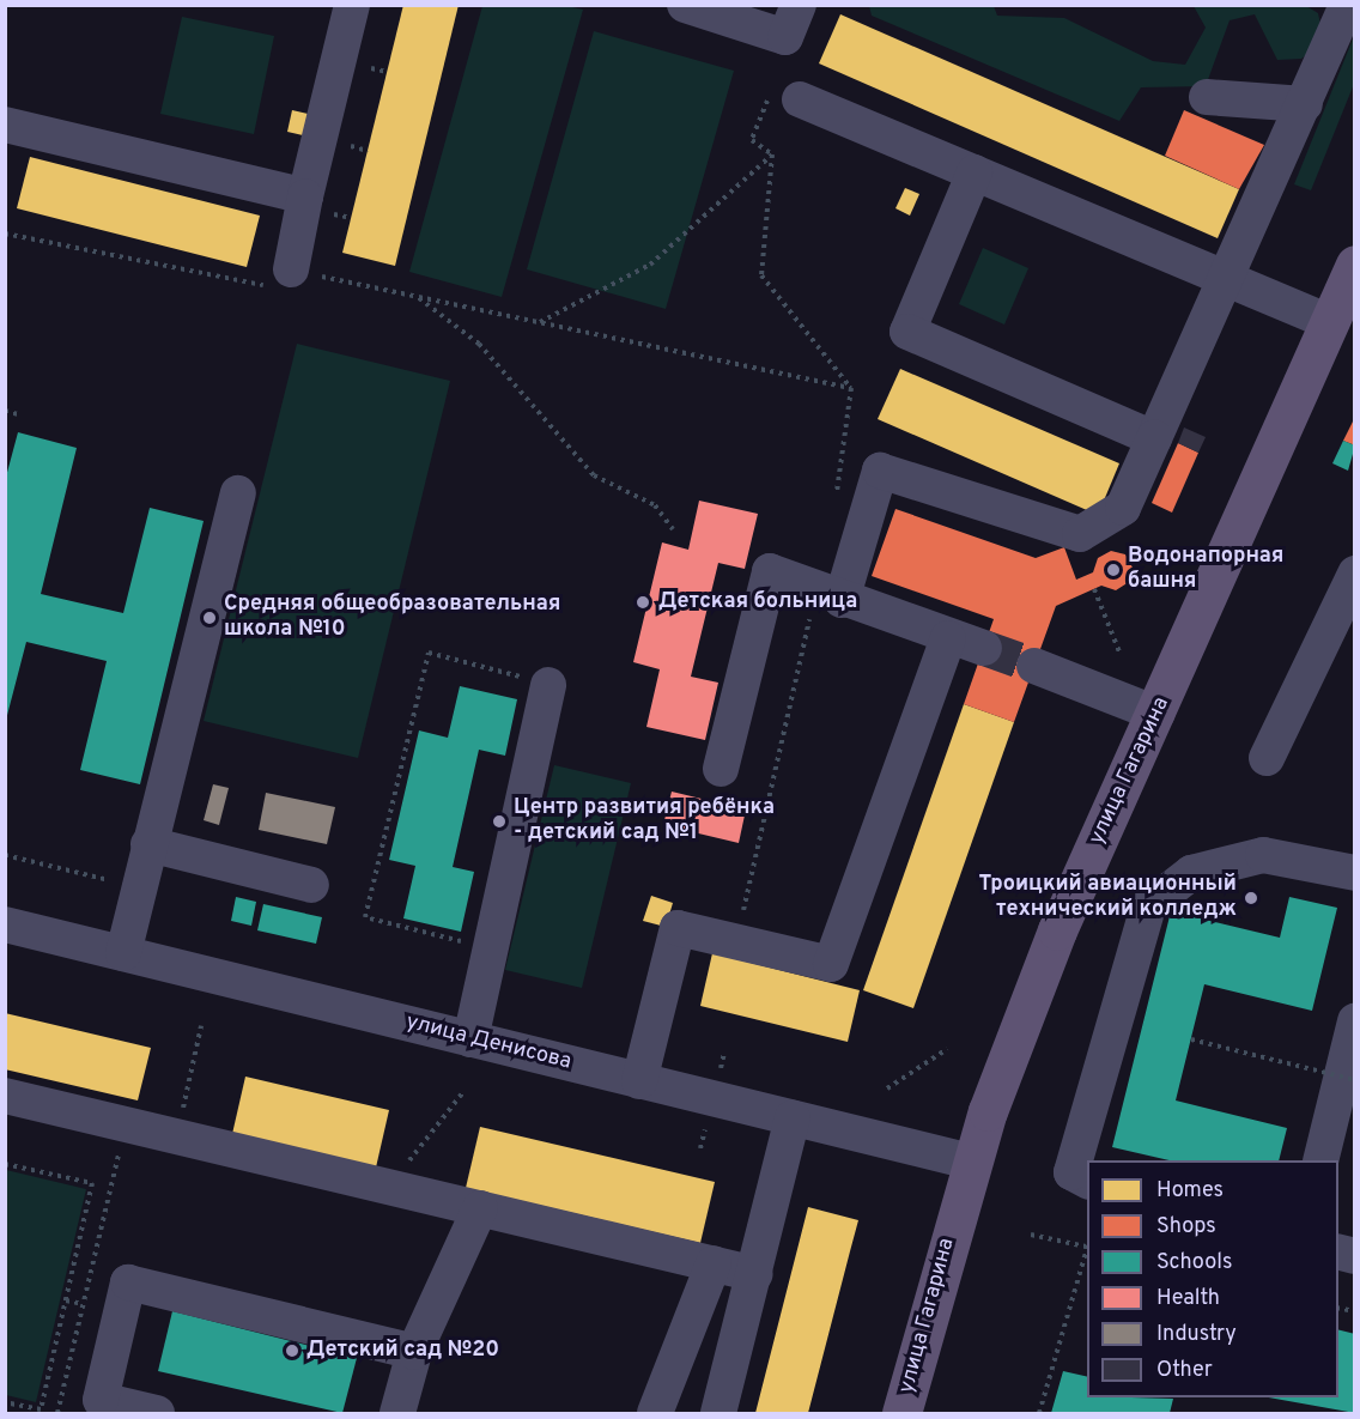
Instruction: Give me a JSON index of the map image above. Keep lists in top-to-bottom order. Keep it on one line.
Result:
{"streets":{"main road":["улица Гагарина"],"street":["улица Денисова"]},"crossings":[["улица Гагарина","улица Денисова"]],"places":["Водонапорная башня","Детская больница","Средняя общеобразовательная школа №10","Центр развития ребёнка - детский сад №1","Троицкий авиационный технический колледж","Детский сад №20"],"legend":["Homes","Shops","Schools","Health","Industry","Other"]}
